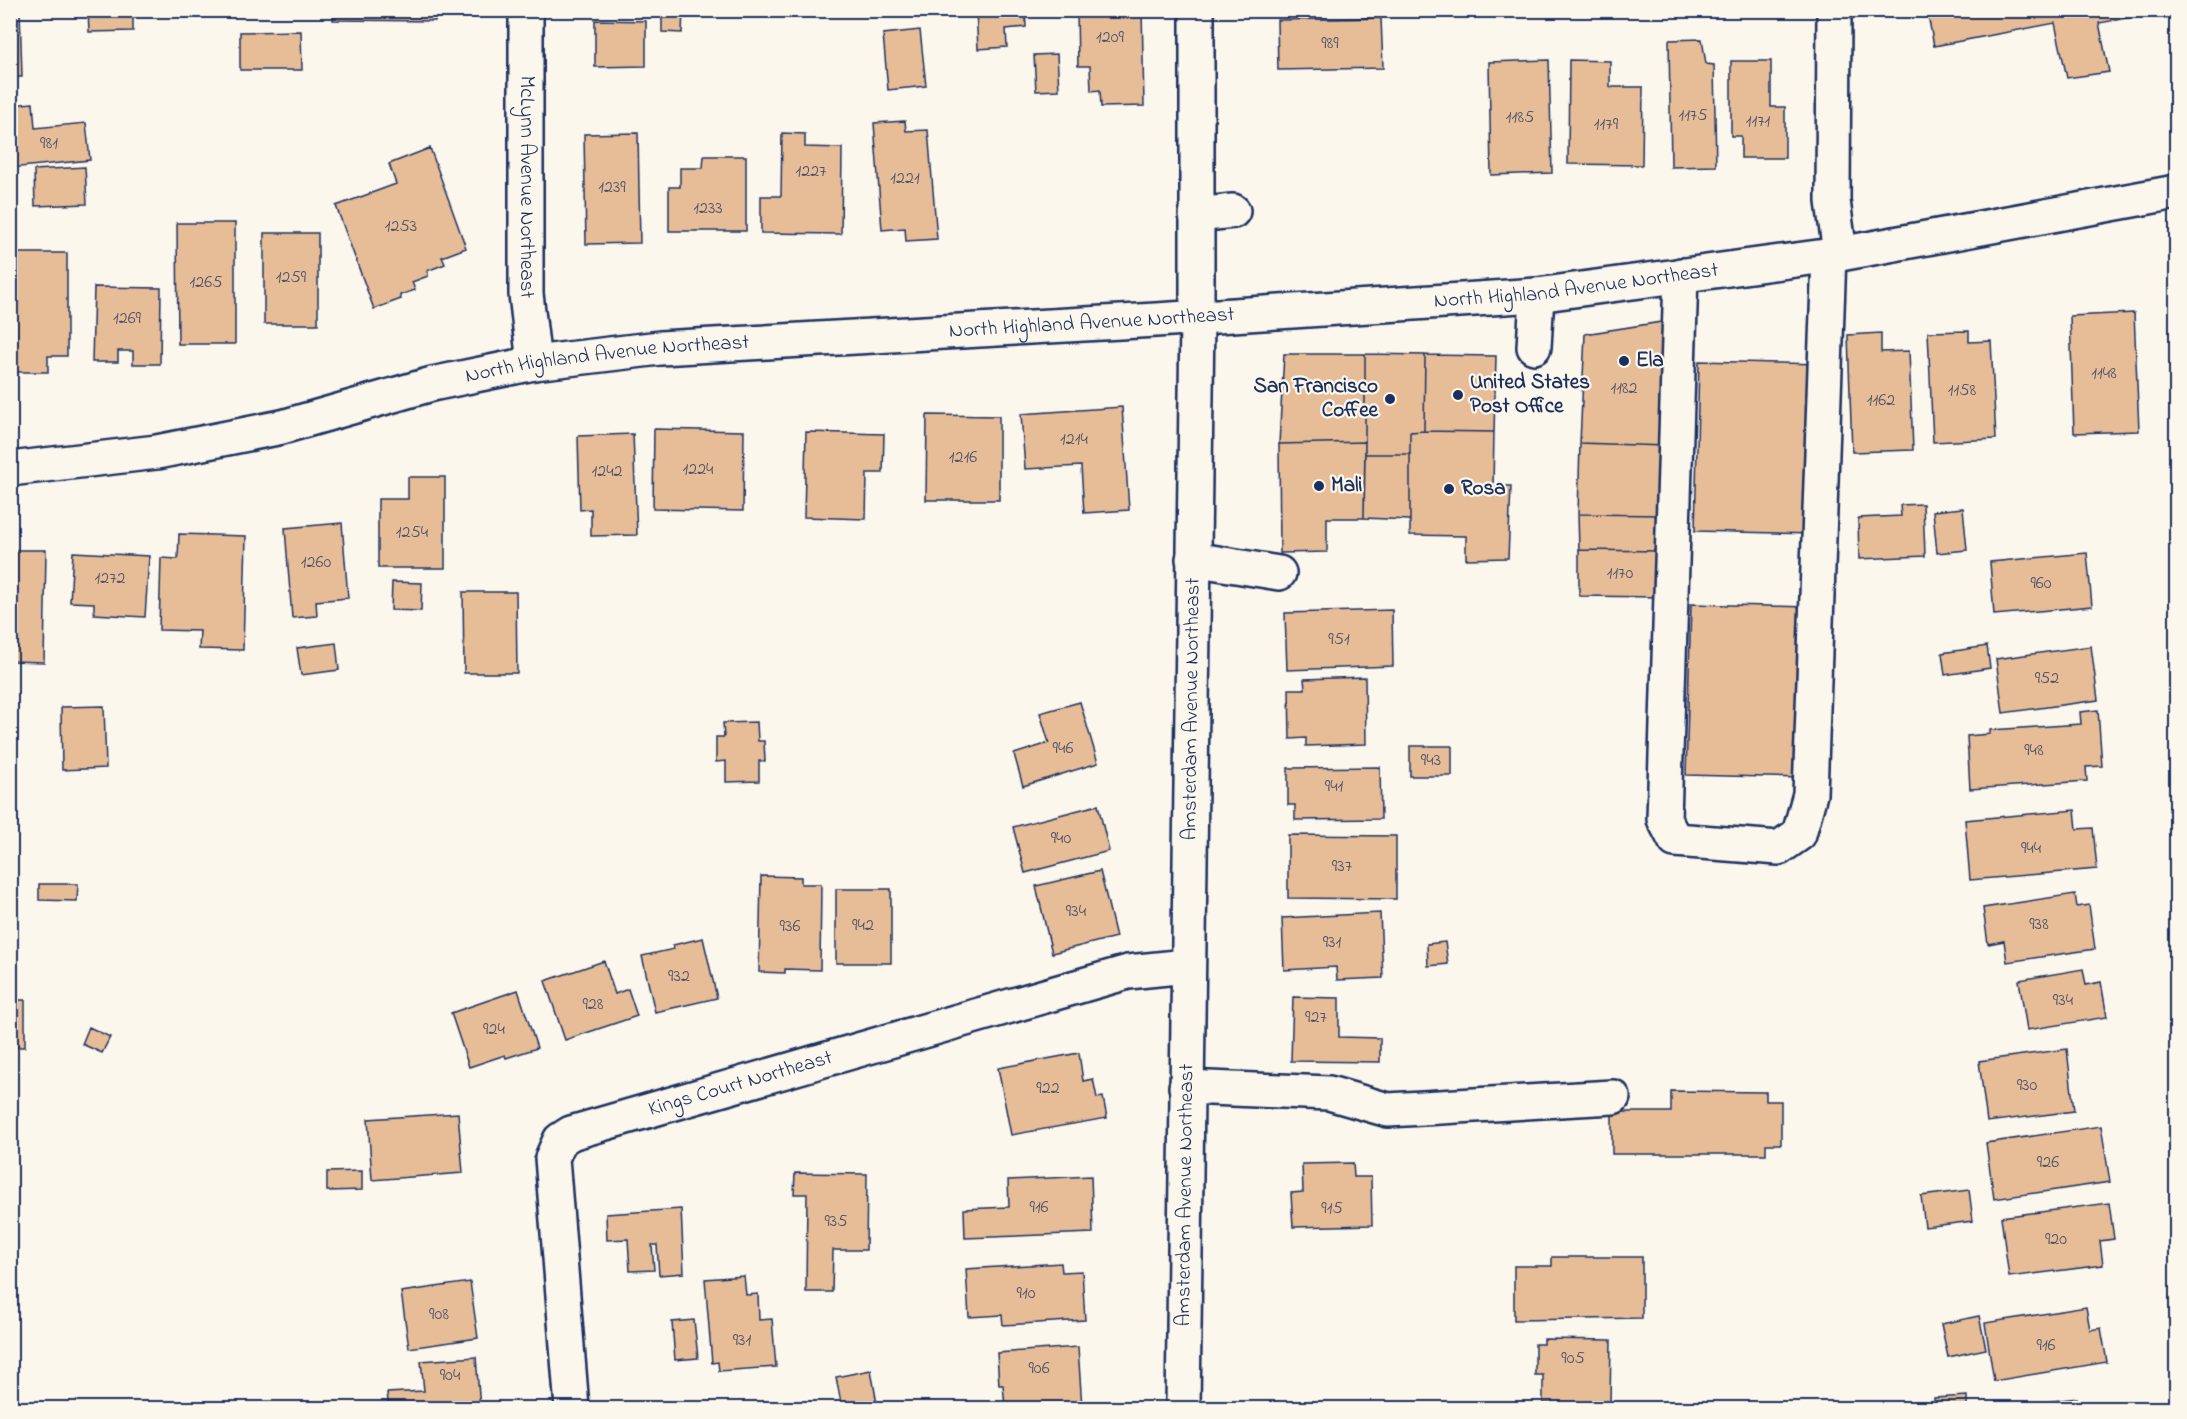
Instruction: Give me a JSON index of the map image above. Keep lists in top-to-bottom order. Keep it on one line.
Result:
{"streets":{"street":["McLynn Avenue Northeast","North Highland Avenue Northeast","Amsterdam Avenue Northeast","Kings Court Northeast"]},"crossings":[["McLynn Avenue Northeast","North Highland Avenue Northeast"],["North Highland Avenue Northeast","Amsterdam Avenue Northeast"],["Amsterdam Avenue Northeast","Kings Court Northeast"]],"places":["Ela","United States Post Office","San Francisco Coffee","Mali","Rosa"],"house_numbers":["1209","989","1175","1185","1171","1179","981","1227","1221","1239","1233","1253","1259","1265","1269","1148","1182","1158","1162","1214","1216","1224","1242","1254","1260","1170","1272","960","951","952","946","948","943","941","940","944","937","934","938","942","936","931","932","934","928","927","924","930","922","926","916","915","935","920","910","908","931","916","905","906","904"]}
